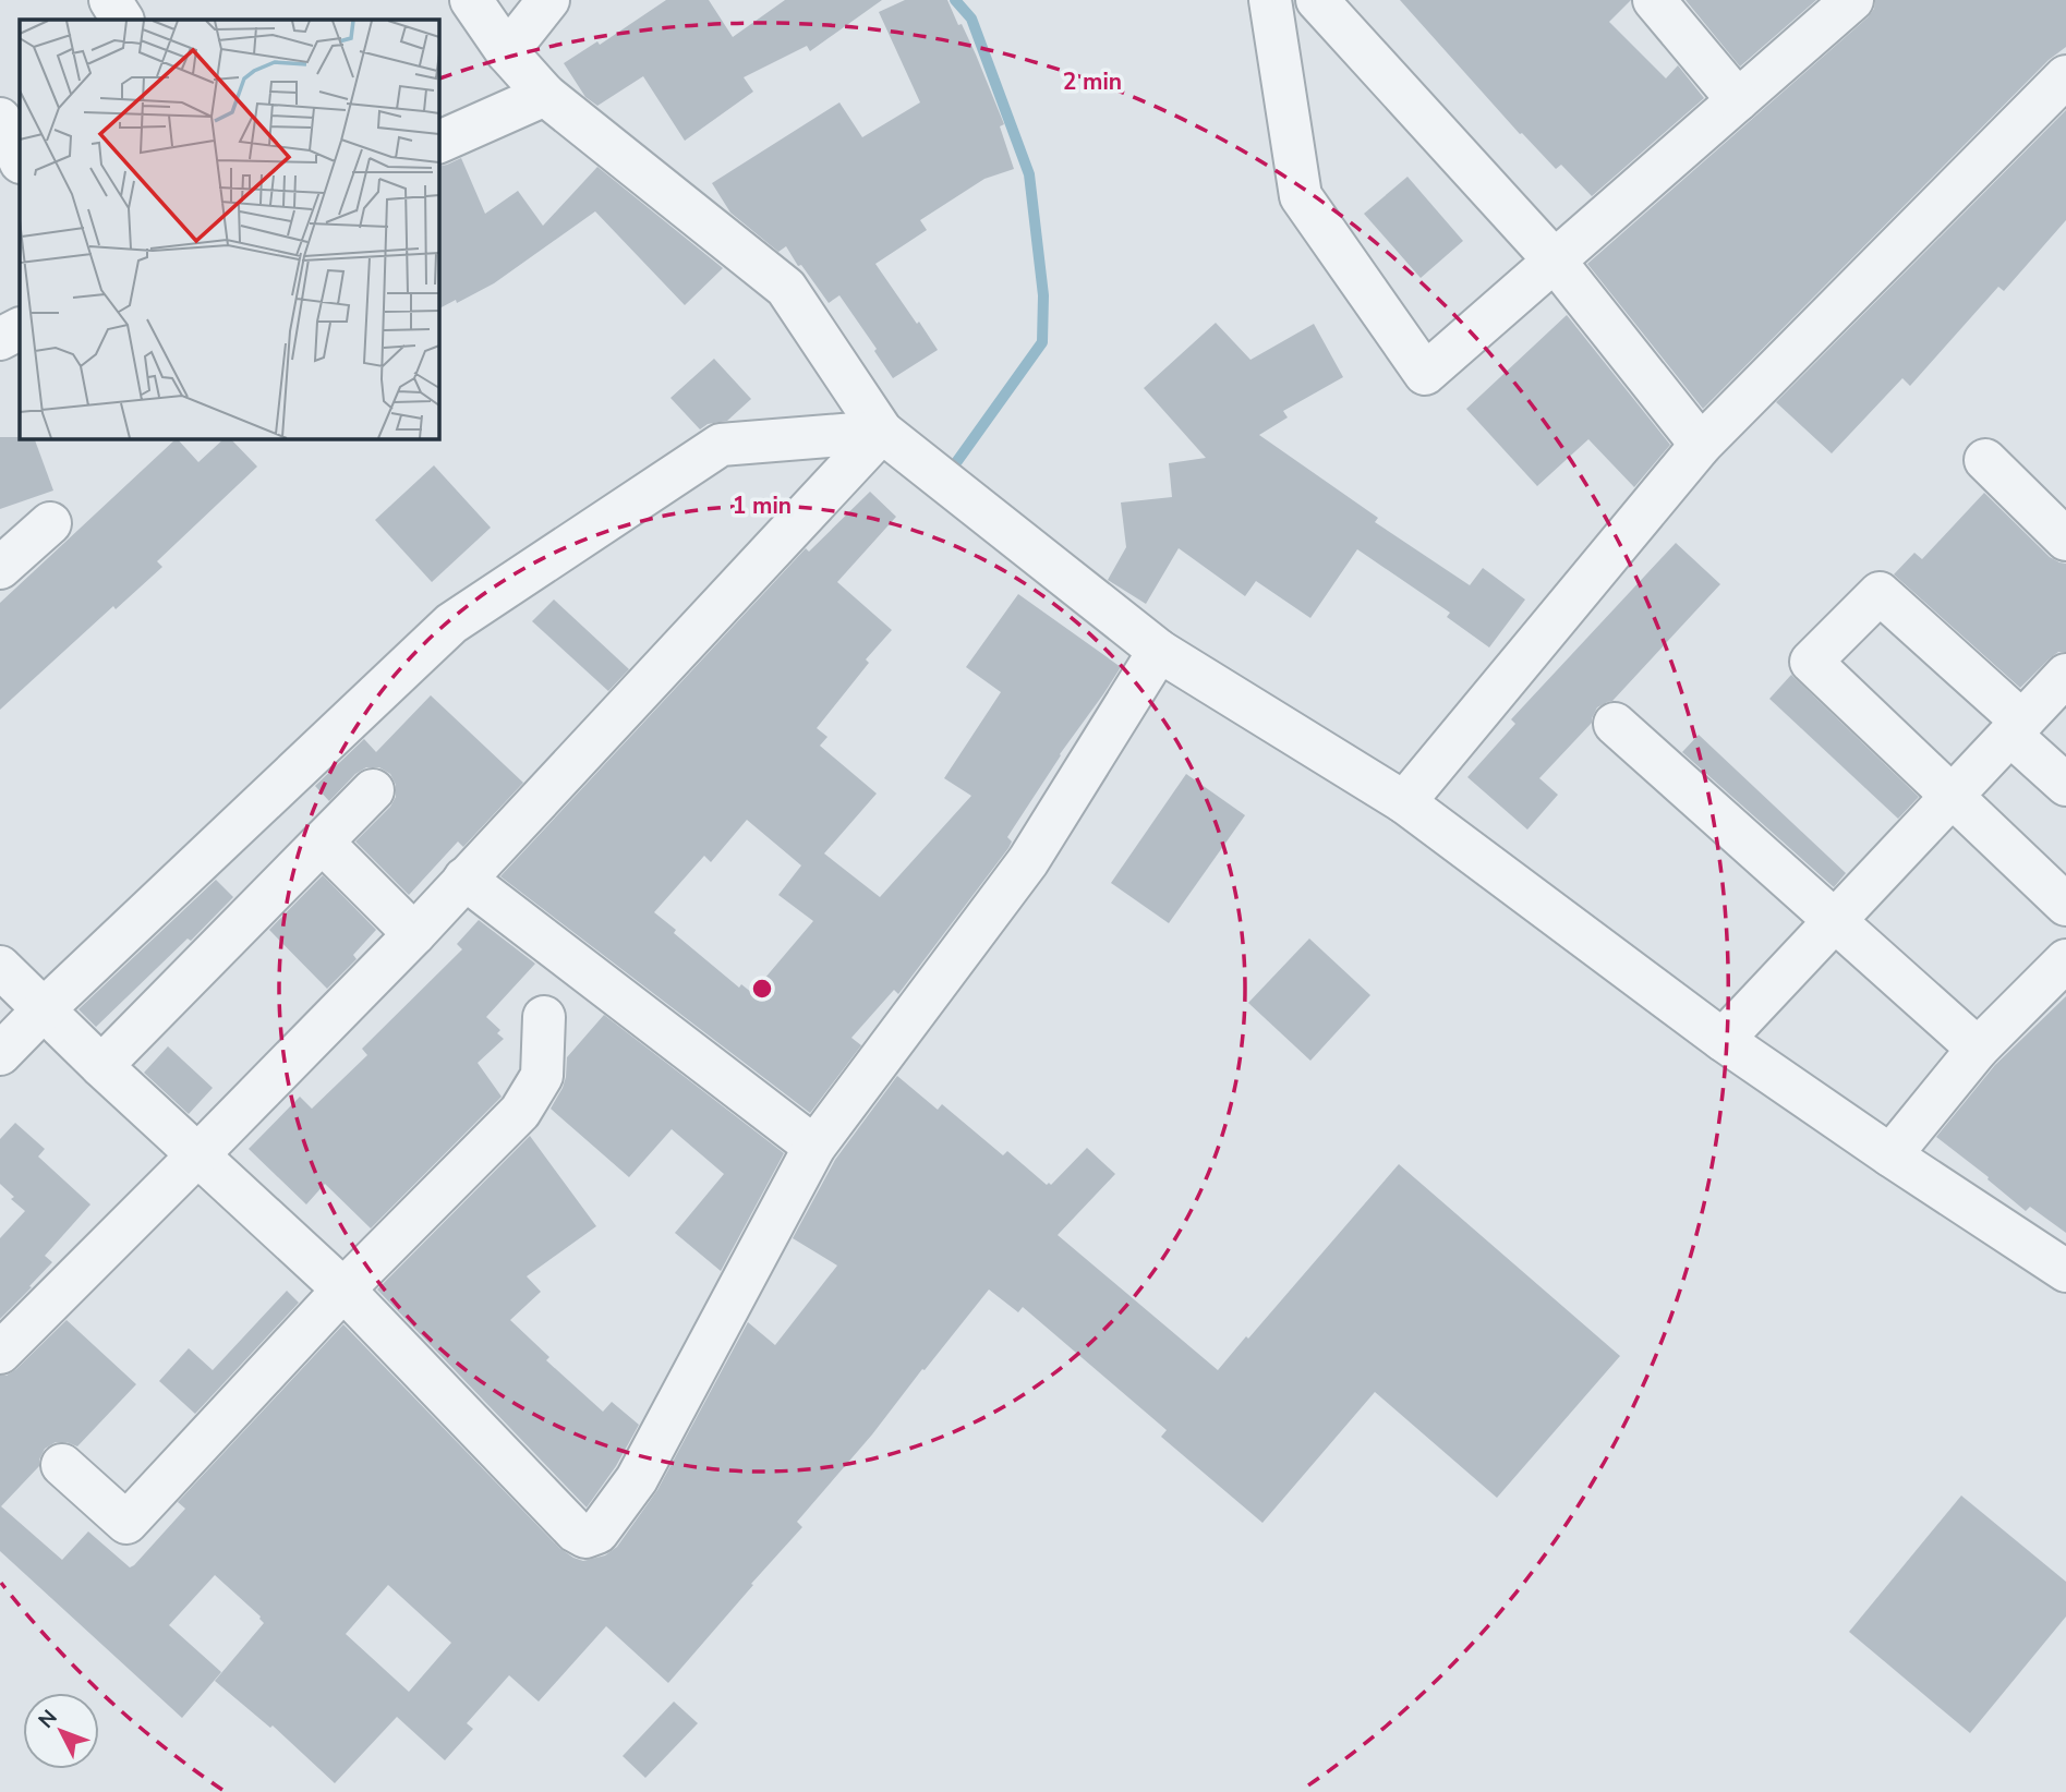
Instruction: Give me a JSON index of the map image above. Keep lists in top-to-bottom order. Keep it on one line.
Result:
{"north":"top left","rings":["2 min","1 min"]}
